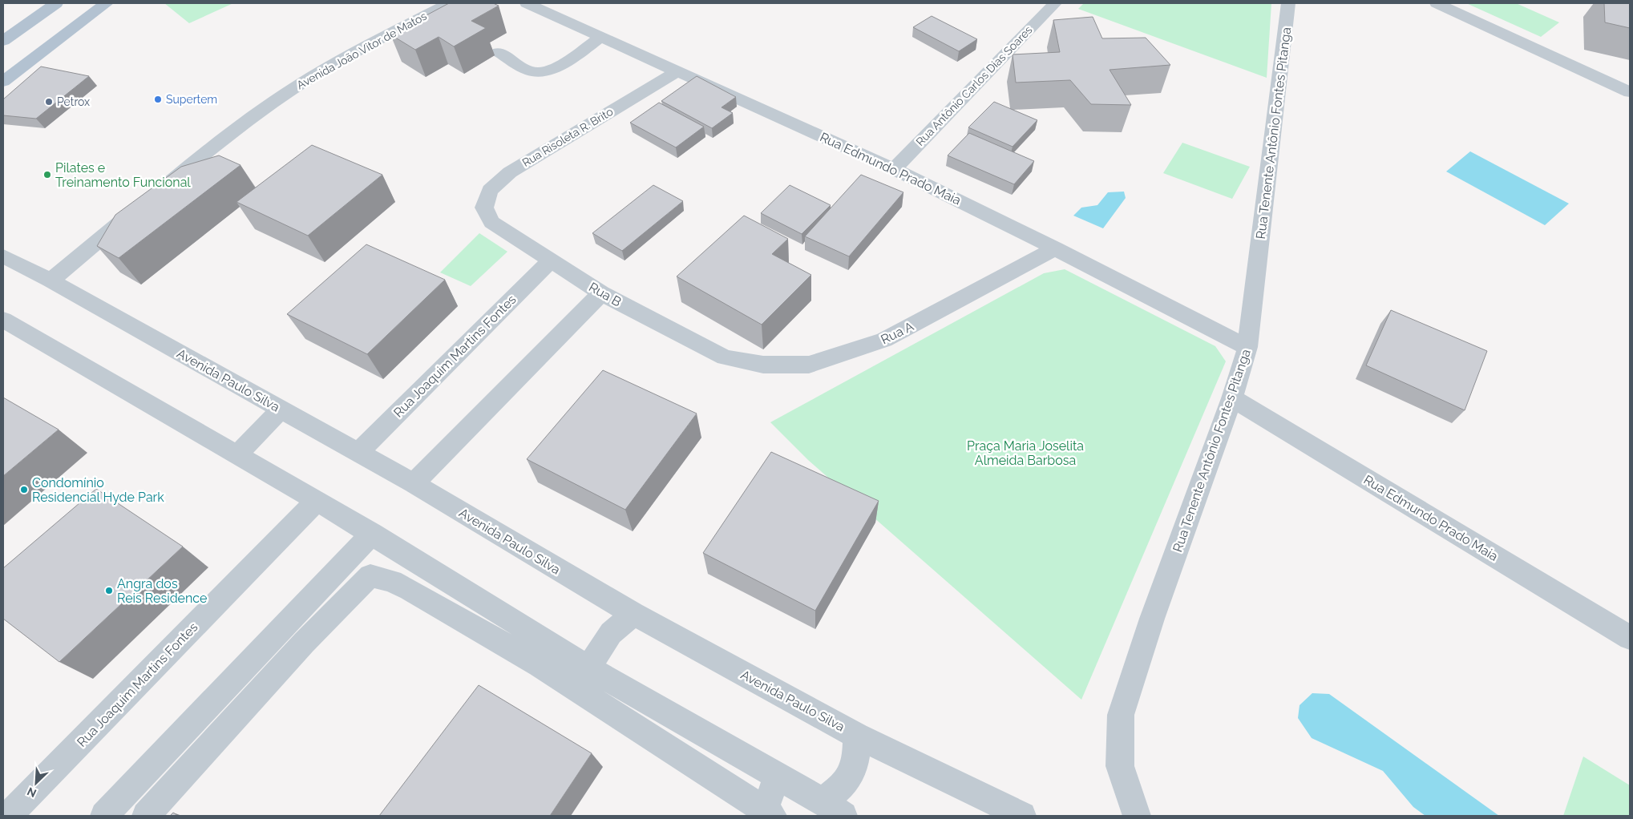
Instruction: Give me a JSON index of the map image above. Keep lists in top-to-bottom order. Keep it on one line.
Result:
{"streets":{"street":["Avenida João Vitor de Matos","Rua Antônio Carlos Dias Soares","Rua Tenente Antônio Fontes Pitanga","Rua Risoleta R. Brito","Rua Edmundo Prado Maia","Rua B","Rua A","Rua Joaquim Martins Fontes","Avenida Paulo Silva"]},"crossings":[["Rua Antônio Carlos Dias Soares","Rua Edmundo Prado Maia"],["Rua Tenente Antônio Fontes Pitanga","Rua Edmundo Prado Maia"],["Rua Risoleta R. Brito","Rua Edmundo Prado Maia"],["Rua Risoleta R. Brito","Rua B"],["Rua Edmundo Prado Maia","Rua A"],["Rua B","Rua A"],["Rua B","Rua Joaquim Martins Fontes"],["Rua Joaquim Martins Fontes","Avenida Paulo Silva"]],"parks":["Praça Maria Joselita Almeida Barbosa"],"places":["Supertem","Petrox","Pilates e Treinamento Funcional","Condomínio Residencial Hyde Park","Angra dos Reis Residence"],"north":"bottom left"}
